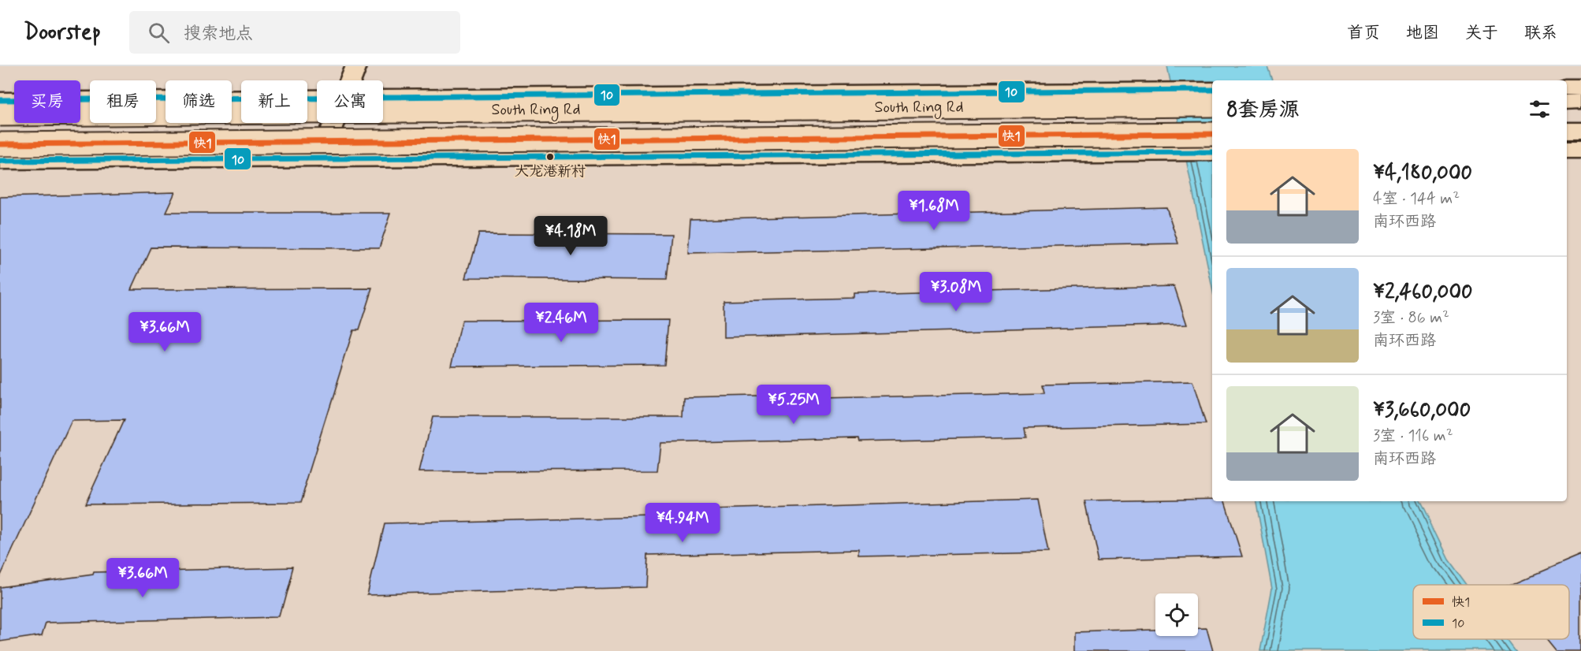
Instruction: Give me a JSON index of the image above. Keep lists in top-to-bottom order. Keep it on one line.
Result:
{"streets":{"main road":["South Ring Rd"]},"places":["大龙港新村"],"lines":["transit line 10","transit line 快1"],"legend":["快1","10"],"page":{"header":"Doorstep","search":"搜索地点","nav":["首页","地图","关于","联系"],"chip":["买房","租房","筛选","新上","公寓"],"heading":"8套房源","list":[{"name":"¥4,180,000","note":"4室 · 144 m² · 南环西路"},{"name":"¥2,460,000","note":"3室 · 86 m² · 南环西路"},{"name":"¥3,660,000","note":"3室 · 116 m² · 南环西路"}],"price":["¥1.68M","¥4.18M","¥3.08M","¥2.46M","¥3.66M","¥5.25M","¥4.94M","¥3.66M"]}}
